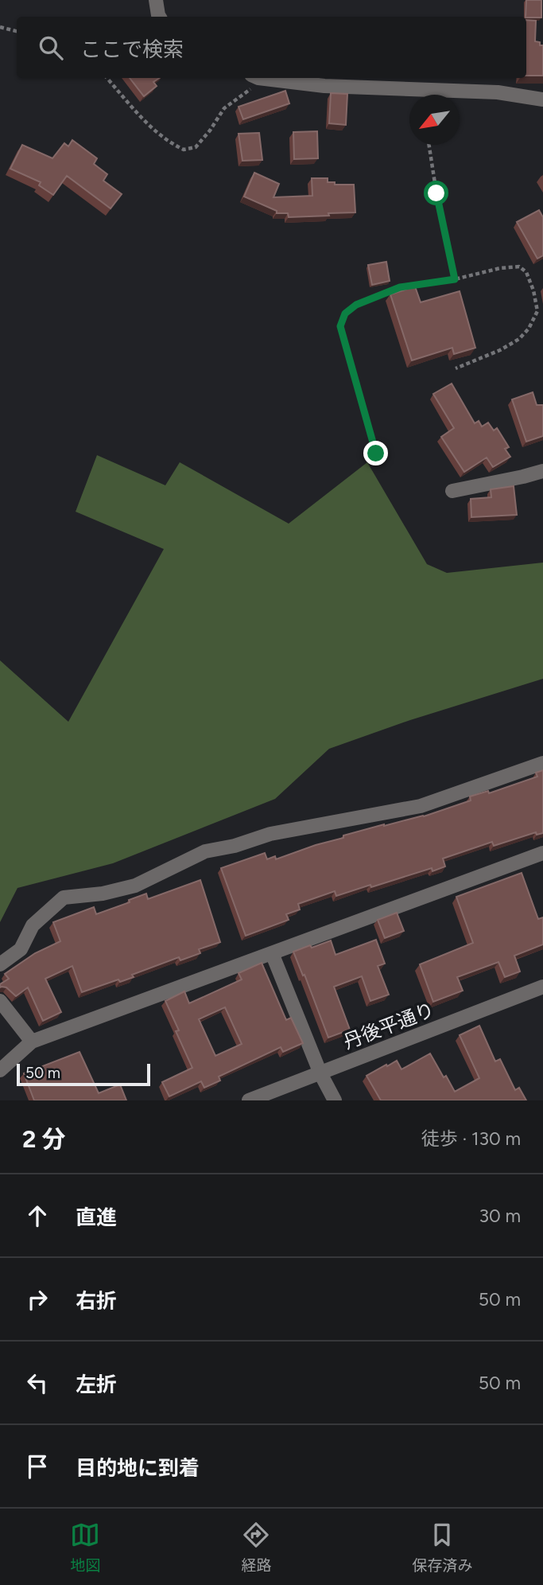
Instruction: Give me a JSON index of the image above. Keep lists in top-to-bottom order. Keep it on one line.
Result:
{"streets":{"street":["丹後平通り"]},"scale_bar":"50 m","north":"bottom left","page":{"search":"ここで検索","scale":"50 m","heading":["2 分","徒歩 · 130 m"],"list":[["直進","30 m"],["右折","50 m"],["左折","50 m"],"目的地に到着"],"nav":["地図","経路","保存済み"]}}
